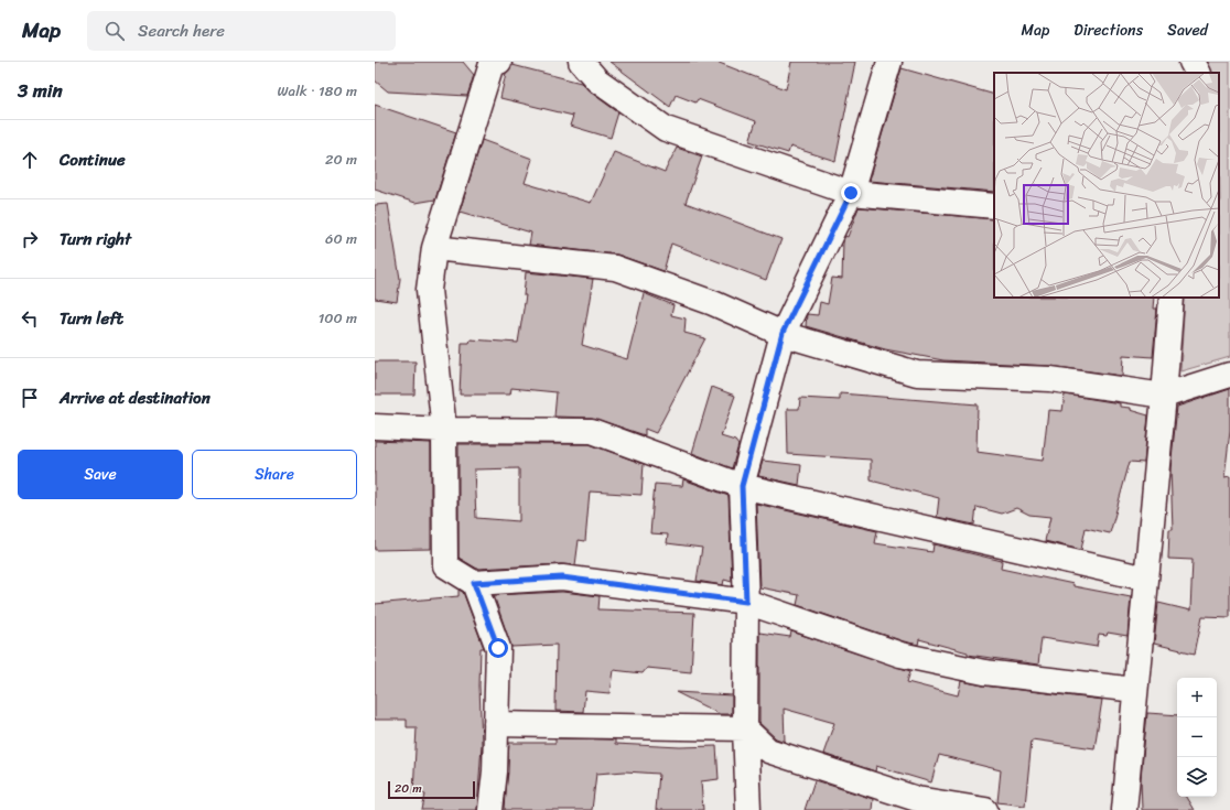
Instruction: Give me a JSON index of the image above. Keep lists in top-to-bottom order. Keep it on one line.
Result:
{"scale_bar":"20 m","page":{"header":"Map","search":"Search here","nav":["Map","Directions","Saved"],"heading":["3 min","Walk · 180 m"],"list":[["Continue","20 m"],["Turn right","60 m"],["Turn left","100 m"],"Arrive at destination"],"buttons":["Save","Share"],"map_buttons":["+","−"],"scale":"20 m"}}
